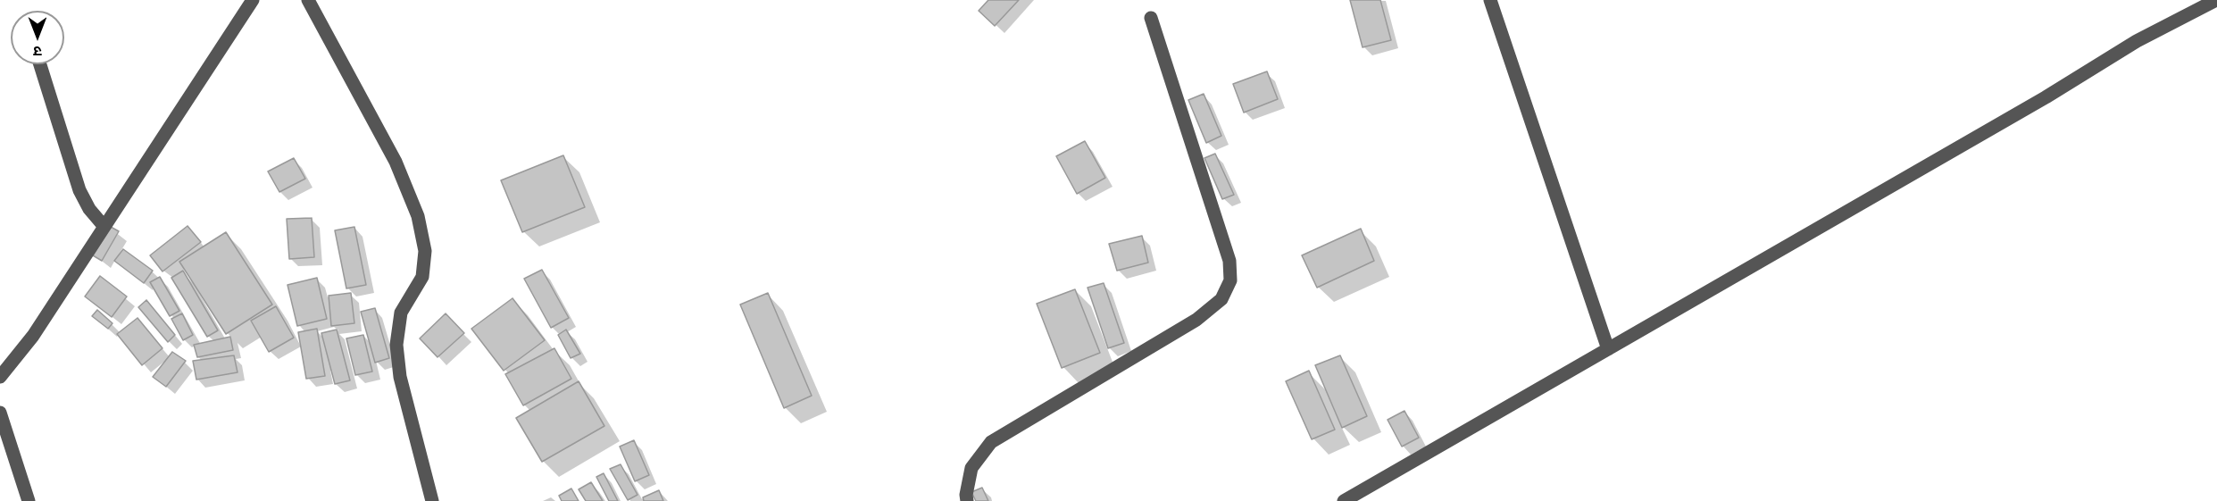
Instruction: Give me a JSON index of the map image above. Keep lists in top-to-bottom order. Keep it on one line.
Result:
{"north":"bottom"}
